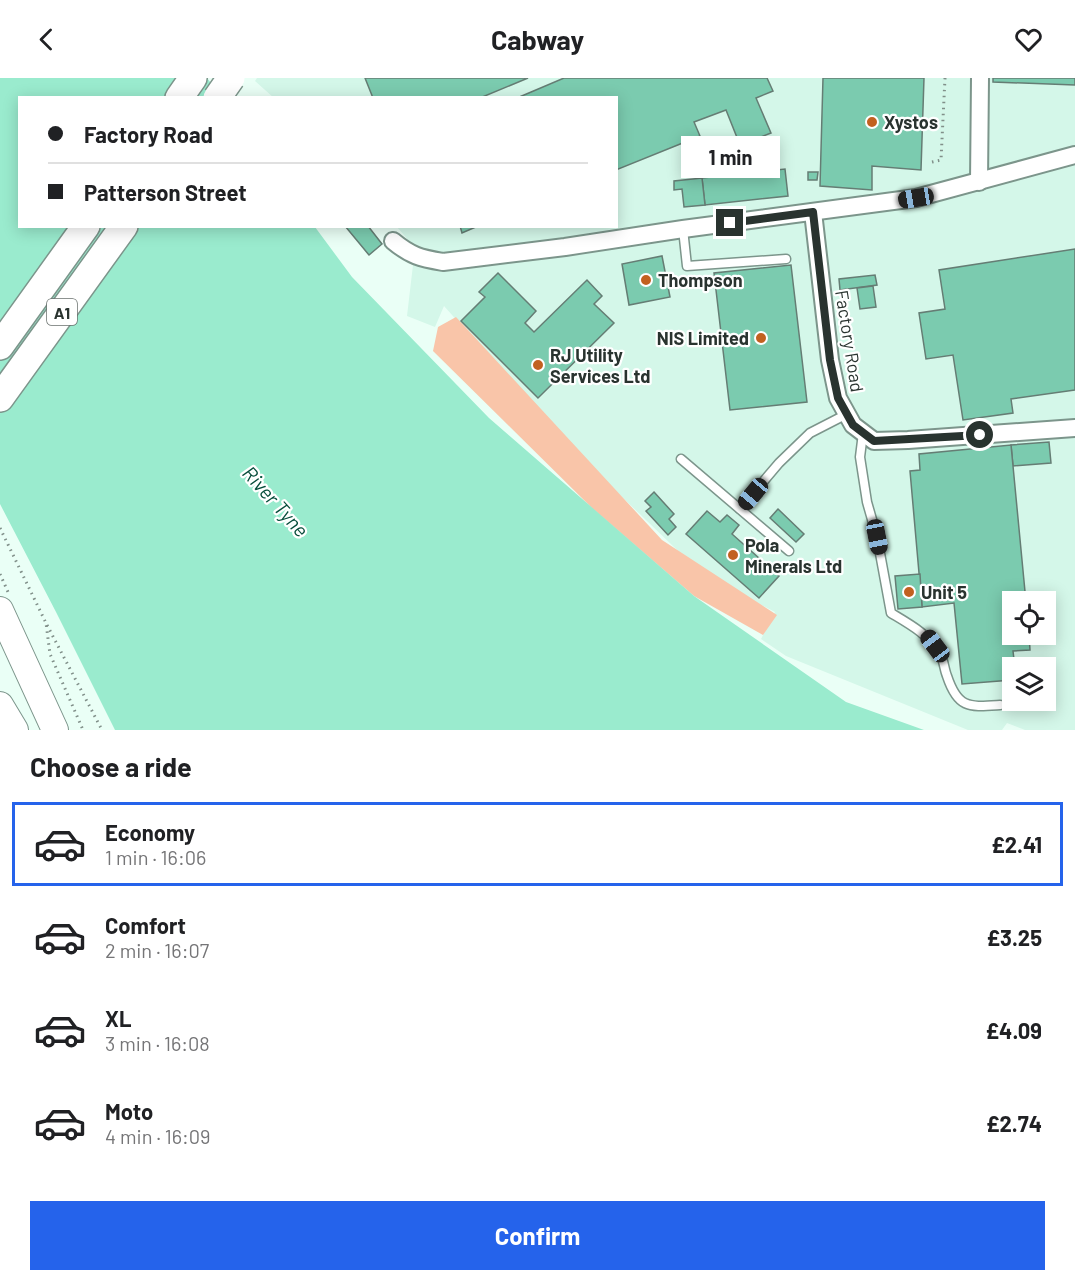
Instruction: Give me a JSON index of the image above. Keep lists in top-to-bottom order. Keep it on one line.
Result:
{"streets":{"highway":["A1"],"street":["Factory Road"]},"water":["River Tyne"],"places":["Xystos","Thompson","NIS Limited","RJ Utility Services Ltd","Pola Minerals Ltd","Unit 5"],"page":{"header":"Cabway","banner":["Factory Road","Patterson Street"],"bubble":"1 min","heading":"Choose a ride","list":[{"name":"Economy","note":"1 min · 16:06","value":"£2.41"},{"name":"Comfort","note":"2 min · 16:07","value":"£3.25"},{"name":"XL","note":"3 min · 16:08","value":"£4.09"},{"name":"Moto","note":"4 min · 16:09","value":"£2.74"}],"buttons":"Confirm"}}
